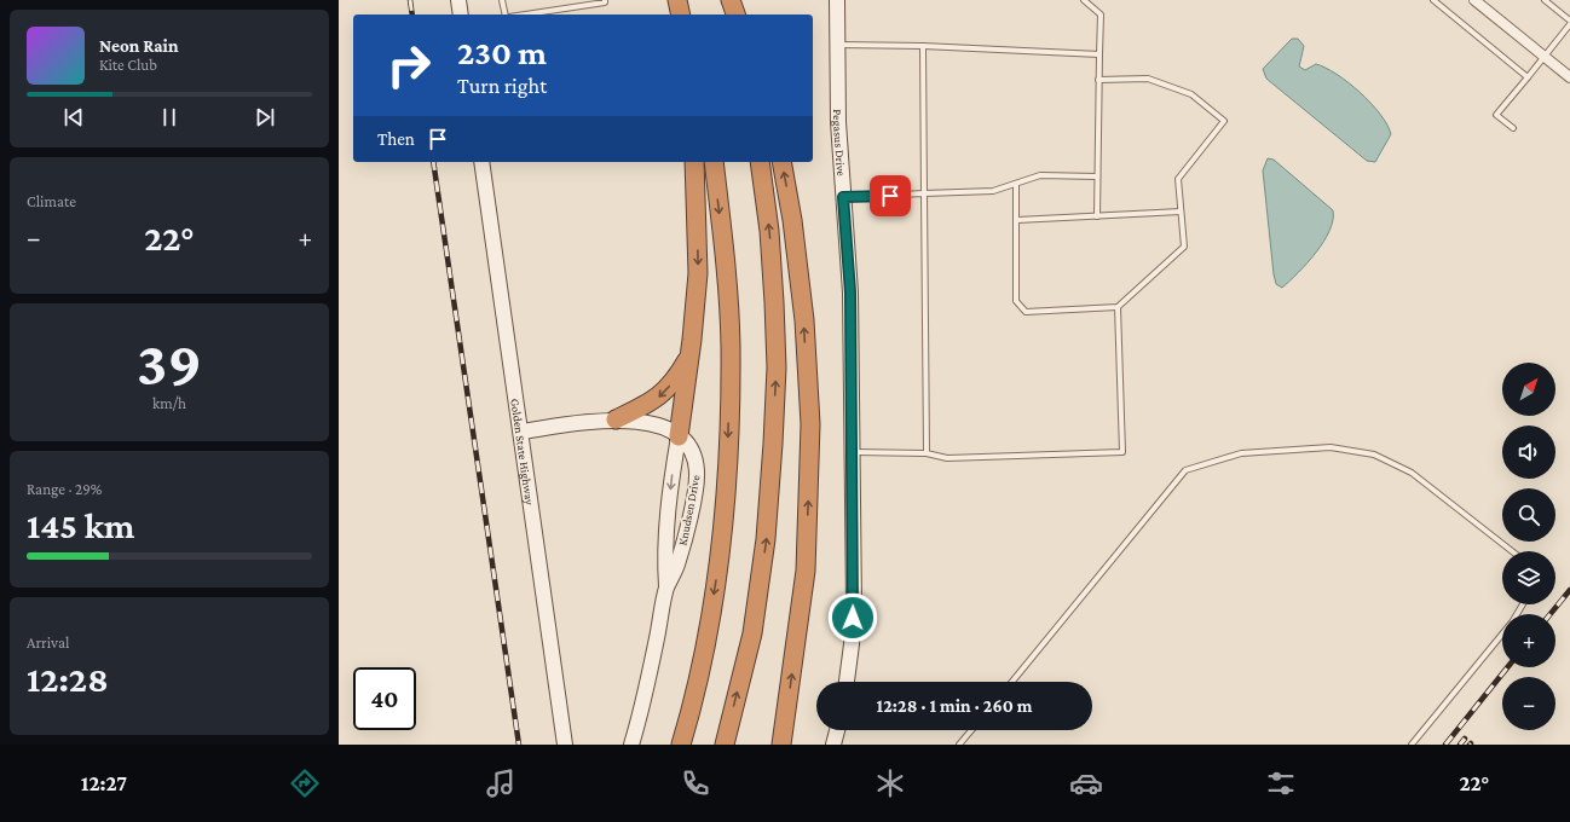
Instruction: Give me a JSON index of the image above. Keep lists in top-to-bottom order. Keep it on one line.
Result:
{"streets":{"street":["Pegasus Drive","Golden State Highway","Knudsen Drive"]},"crossings":[["Golden State Highway","Knudsen Drive"]],"north":"top right","page":{"turn":["230 m","Turn right"],"song":["Neon Rain","Kite Club"],"then":"Then","tile":["Climate",["39","km/h"],["Range · 29%","145 km"],["Arrival","12:28"]],"heat":["−","22°","+"],"map_buttons":["+","−"],"limit":"40","trip":"12:28 · 1 min · 260 m","tabs":["12:27","22°"]}}
